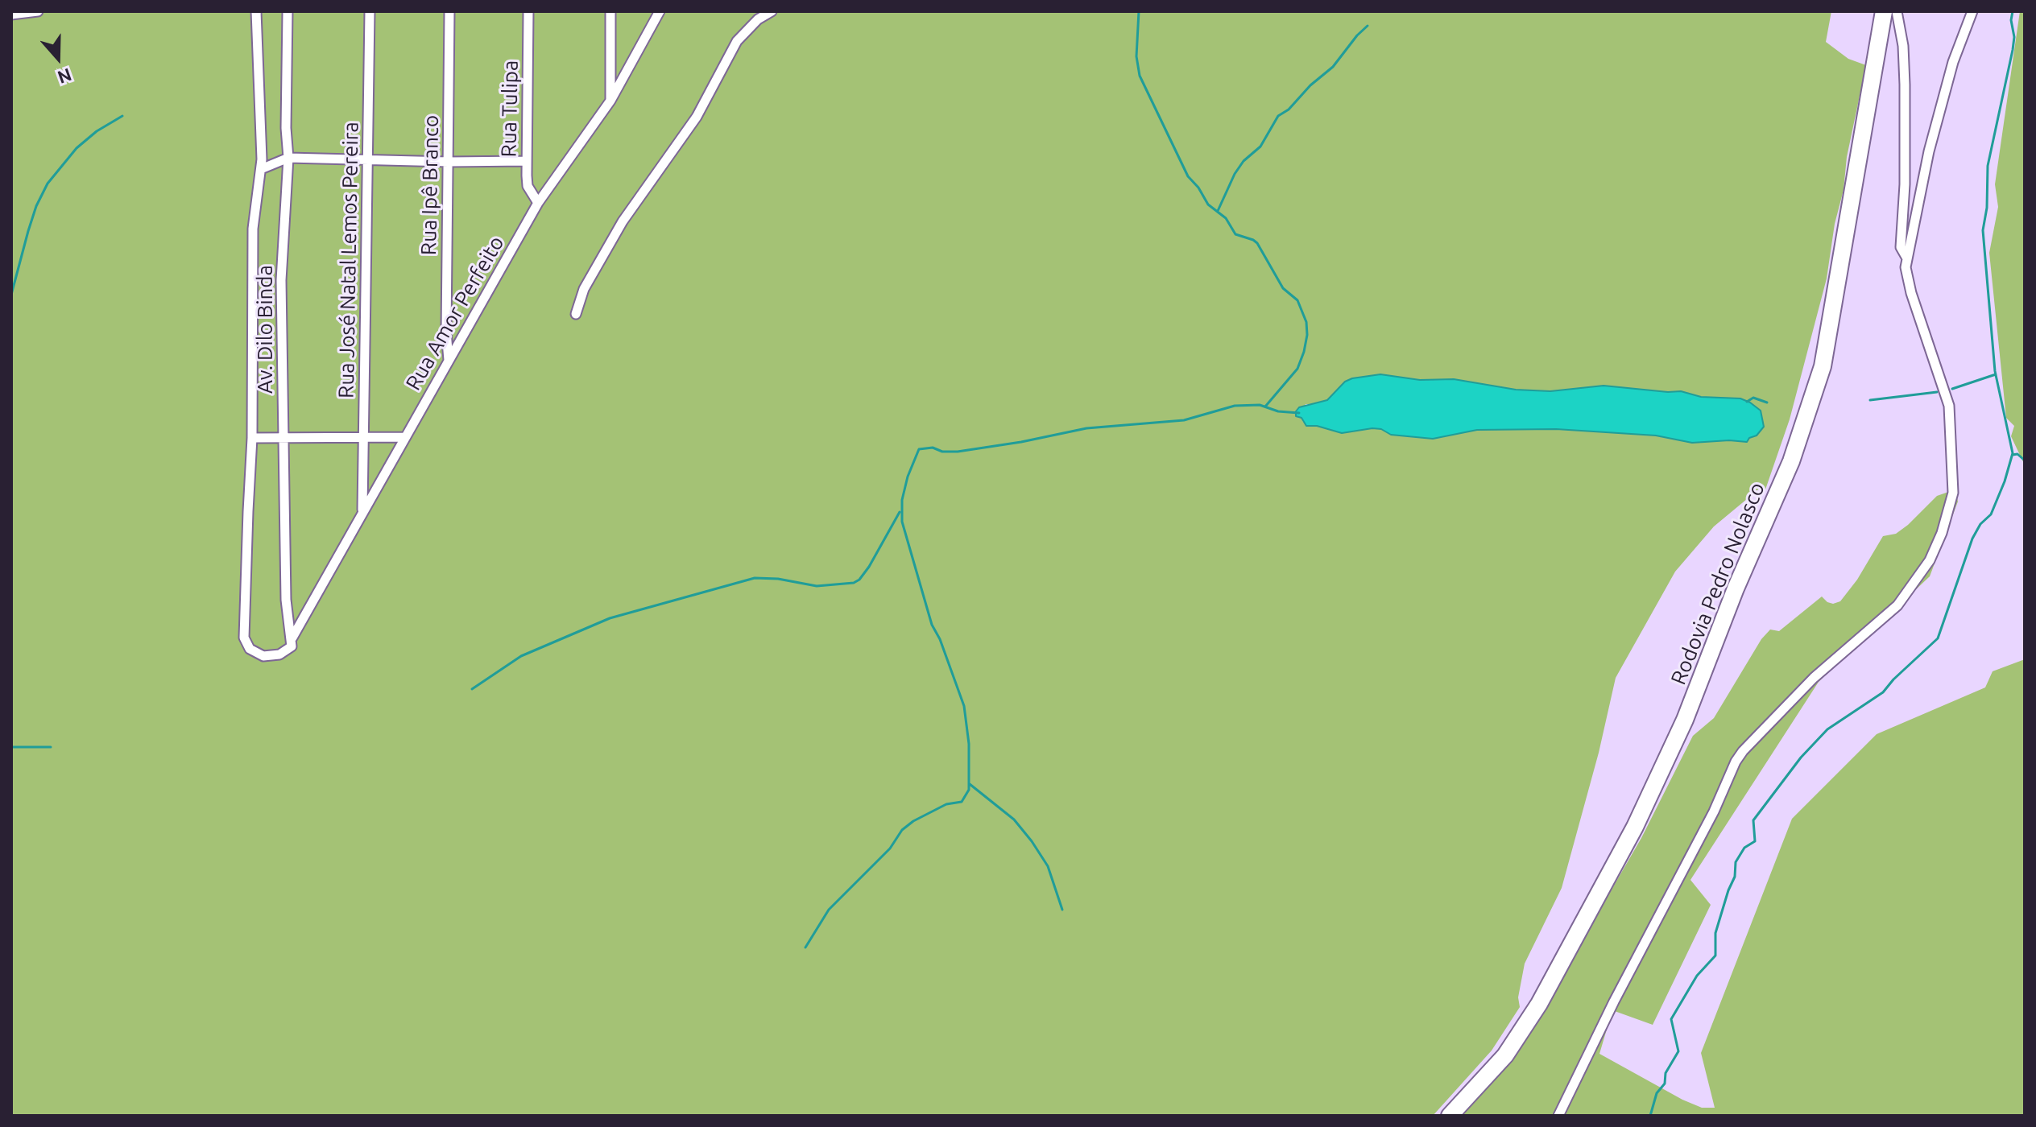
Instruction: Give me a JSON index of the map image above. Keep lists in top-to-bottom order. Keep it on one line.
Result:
{"streets":{"highway":["Rodovia Pedro Nolasco"],"street":["Rua Tulipa","Rua Ipê Branco","Rua José Natal Lemos Pereira","Rua Amor Perfeito","Av. Dilo Binda"]},"crossings":[["Rua Tulipa","Rua Amor Perfeito"],["Rua Ipê Branco","Rua Amor Perfeito"],["Rua José Natal Lemos Pereira","Rua Amor Perfeito"],["Rua Amor Perfeito","Av. Dilo Binda"]],"north":"bottom"}
